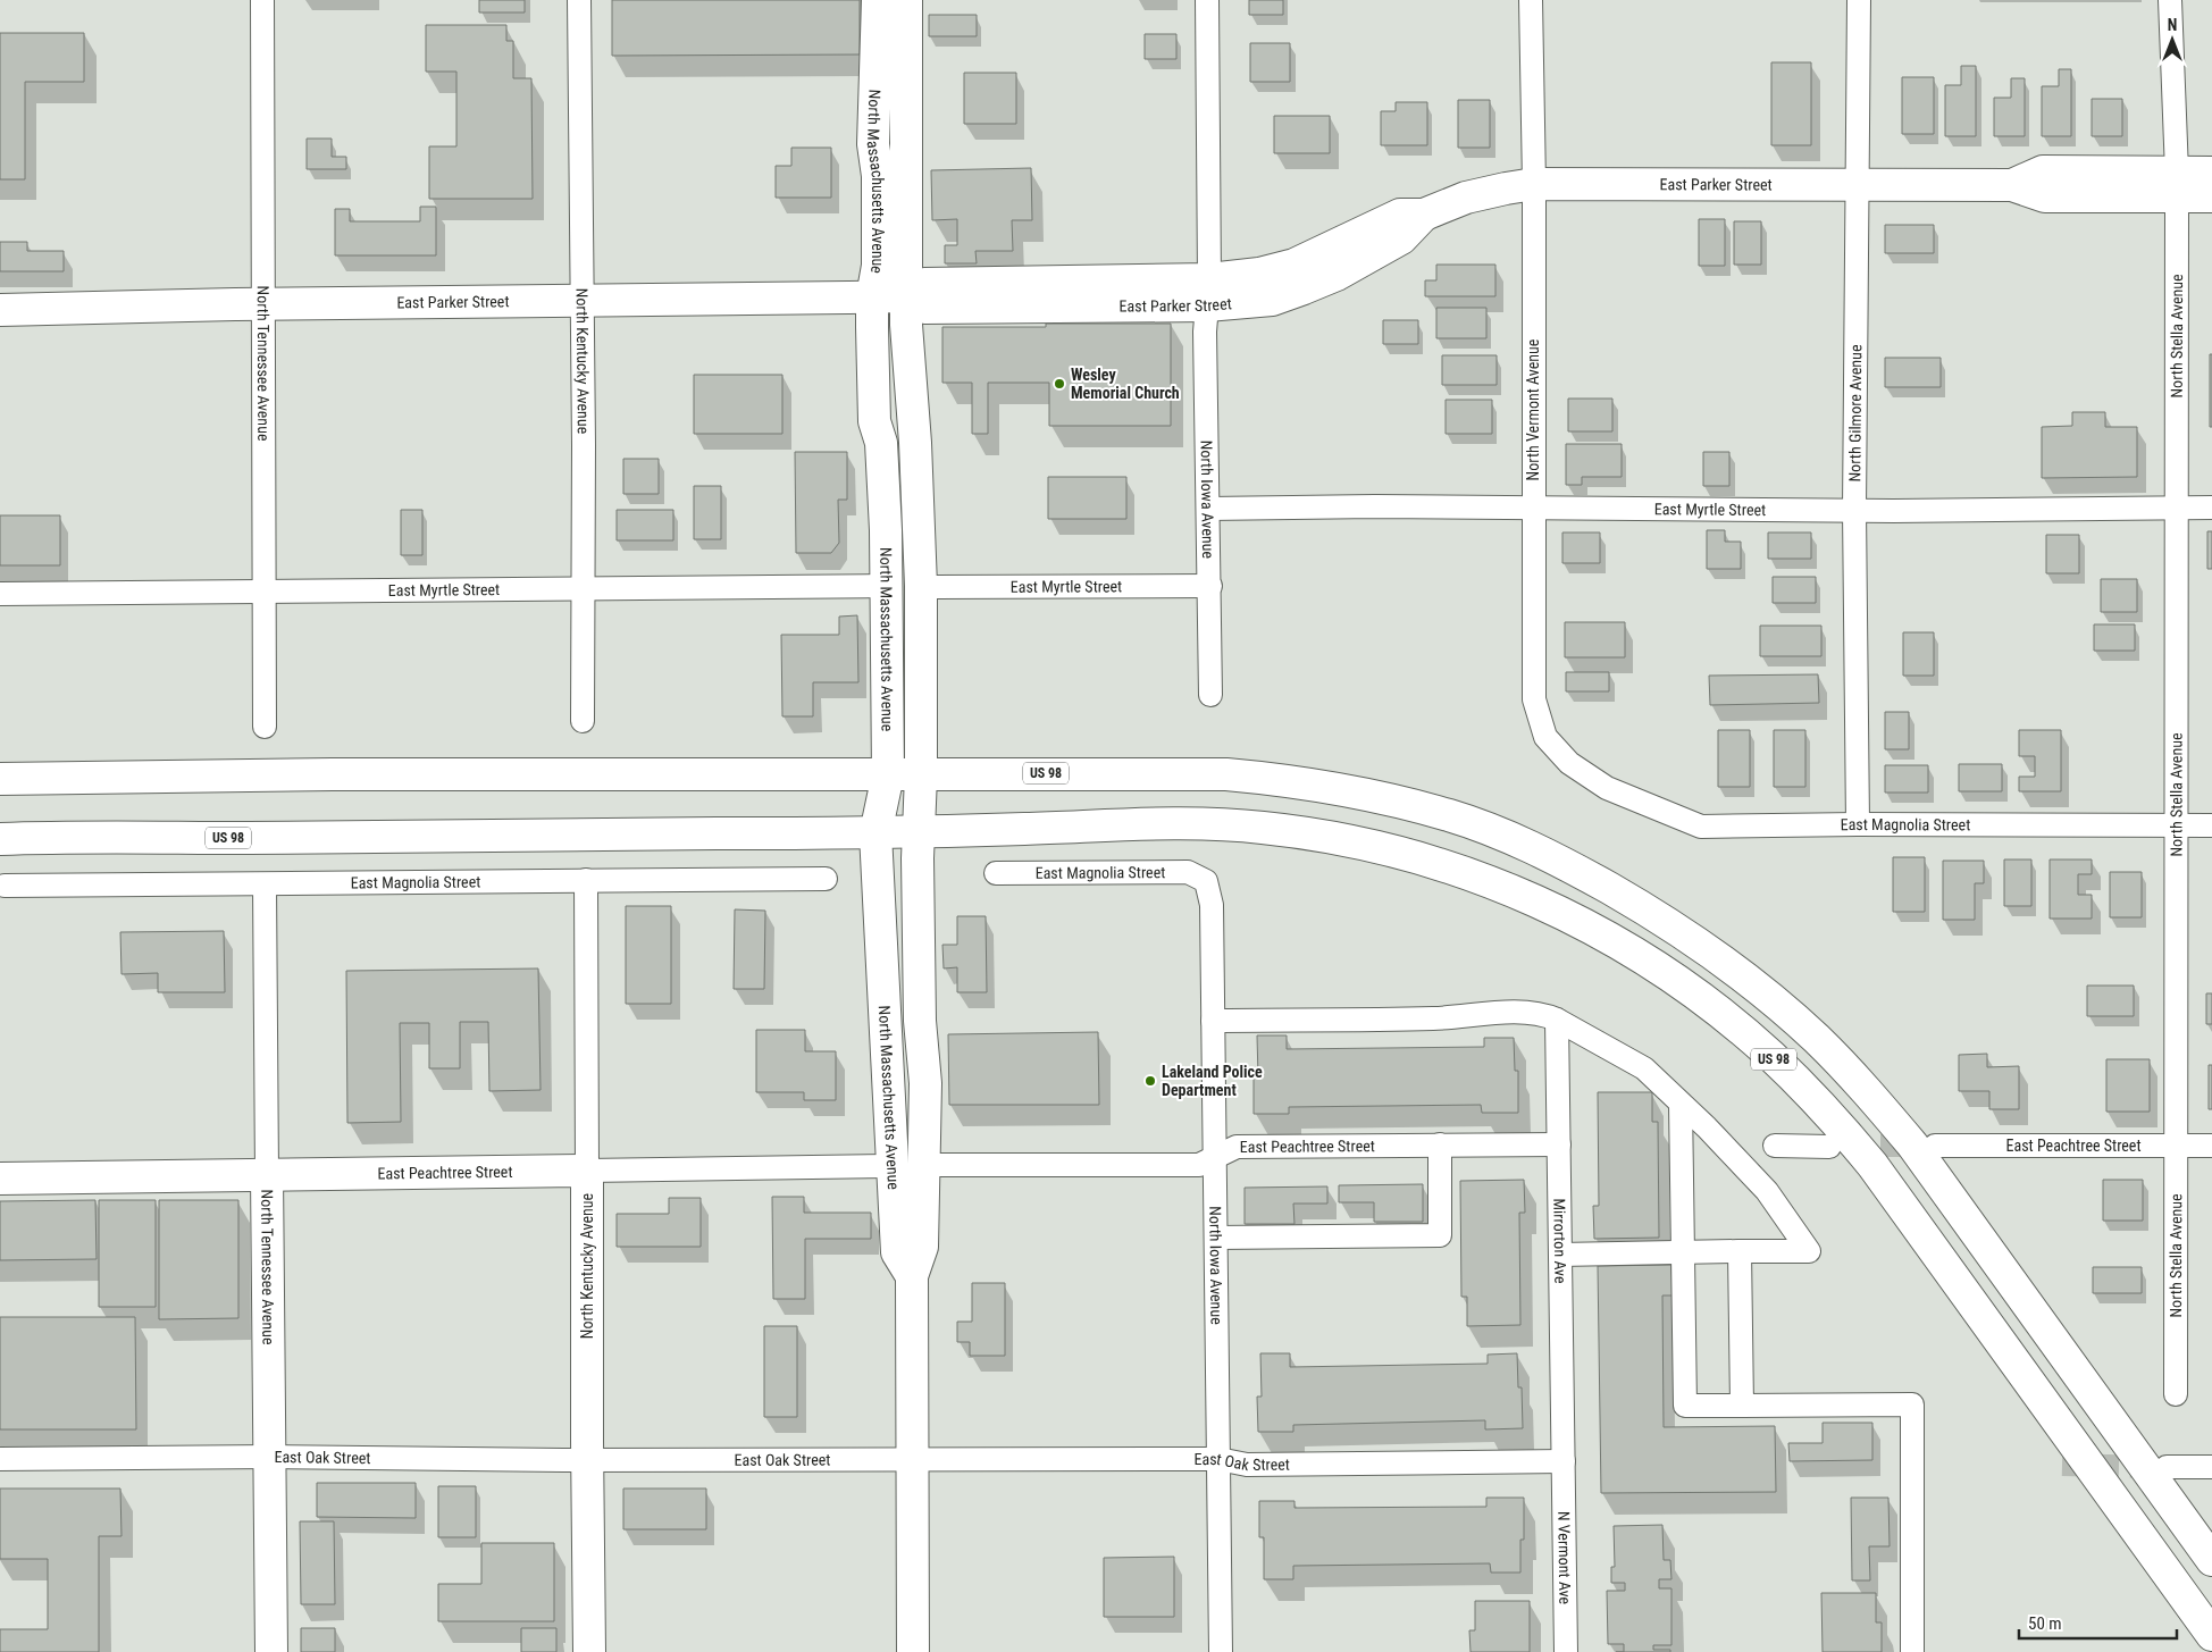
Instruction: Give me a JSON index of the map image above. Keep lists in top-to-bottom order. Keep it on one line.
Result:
{"streets":{"main road":["North Massachusetts Avenue","East Parker Street","North Kentucky Avenue","North Tennessee Avenue","US 98","East Peachtree Street"],"street":["North Stella Avenue","North Vermont Avenue","North Gilmore Avenue","North Iowa Avenue","East Myrtle Street","East Magnolia Street","Mirrorton Ave","East Oak Street","N Vermont Ave"]},"crossings":[["North Massachusetts Avenue","East Parker Street"],["North Massachusetts Avenue","East Myrtle Street"],["North Massachusetts Avenue","US 98"],["North Massachusetts Avenue","East Peachtree Street"],["North Massachusetts Avenue","East Oak Street"],["East Parker Street","North Stella Avenue"],["East Parker Street","North Kentucky Avenue"],["East Parker Street","North Tennessee Avenue"],["East Parker Street","North Vermont Avenue"],["East Parker Street","North Gilmore Avenue"],["East Parker Street","North Iowa Avenue"],["North Stella Avenue","East Myrtle Street"],["North Stella Avenue","East Magnolia Street"],["North Stella Avenue","East Peachtree Street"],["North Kentucky Avenue","East Myrtle Street"],["North Kentucky Avenue","East Magnolia Street"],["North Kentucky Avenue","East Peachtree Street"],["North Kentucky Avenue","East Oak Street"],["North Tennessee Avenue","East Myrtle Street"],["North Tennessee Avenue","East Magnolia Street"],["North Tennessee Avenue","East Peachtree Street"],["North Tennessee Avenue","East Oak Street"],["North Vermont Avenue","East Myrtle Street"],["North Vermont Avenue","East Magnolia Street"],["North Gilmore Avenue","East Myrtle Street"],["North Gilmore Avenue","East Magnolia Street"],["North Iowa Avenue","East Myrtle Street"],["North Iowa Avenue","East Magnolia Street"],["North Iowa Avenue","East Peachtree Street"],["North Iowa Avenue","East Oak Street"],["East Peachtree Street","Mirrorton Ave"],["Mirrorton Ave","East Oak Street"],["Mirrorton Ave","N Vermont Ave"],["East Oak Street","N Vermont Ave"]],"places":["Wesley Memorial Church","Lakeland Police Department"],"scale_bar":"50 m","north":"top"}
